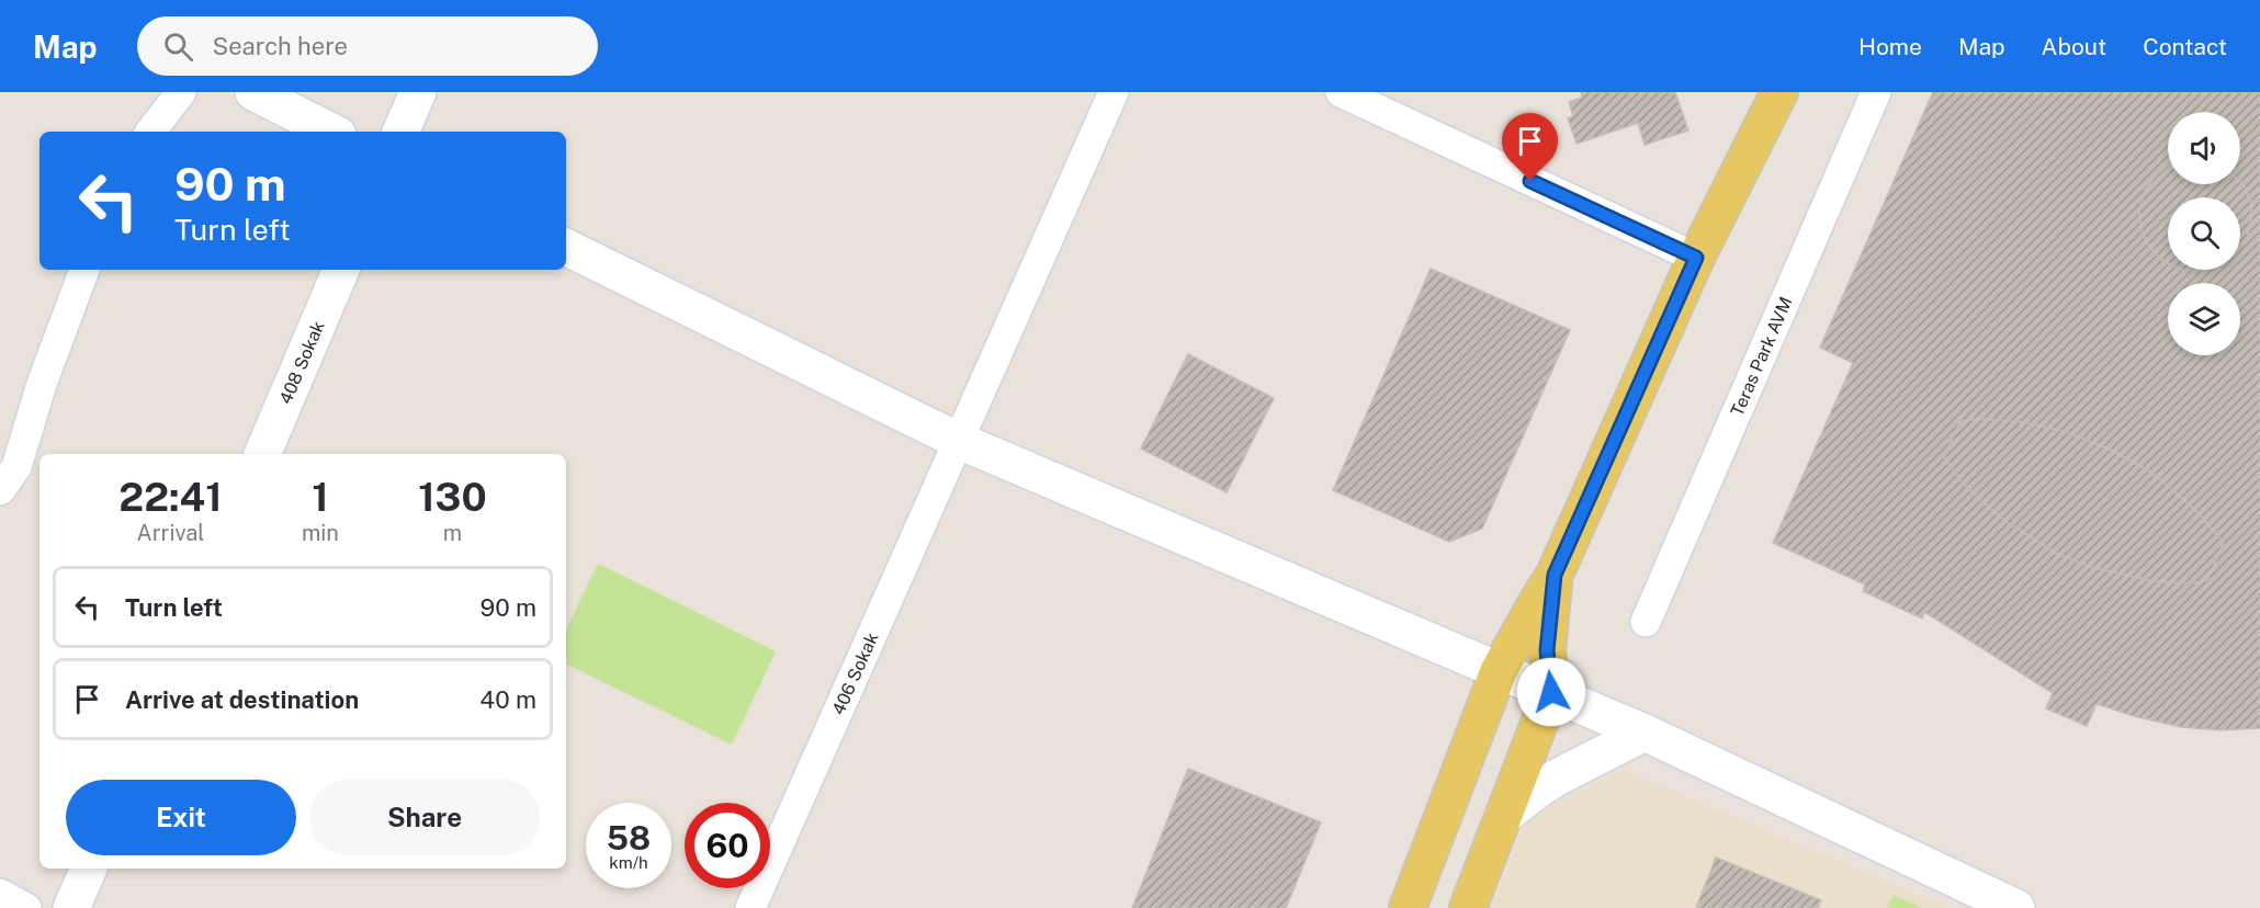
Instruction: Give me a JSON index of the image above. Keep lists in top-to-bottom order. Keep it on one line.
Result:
{"streets":{"street":["Teras Park AVM","408 Sokak","406 Sokak"]},"page":{"header":"Map","search":"Search here","nav":["Home","Map","About","Contact"],"turn":["90 m","Turn left"],"eta":["22:41","Arrival","1","min","130","m"],"list":[{"name":"Turn left","value":"90 m"},{"name":"Arrive at destination","value":"40 m"}],"buttons":["Exit","Share"],"speed":"58 km/h","limit":"60"}}
